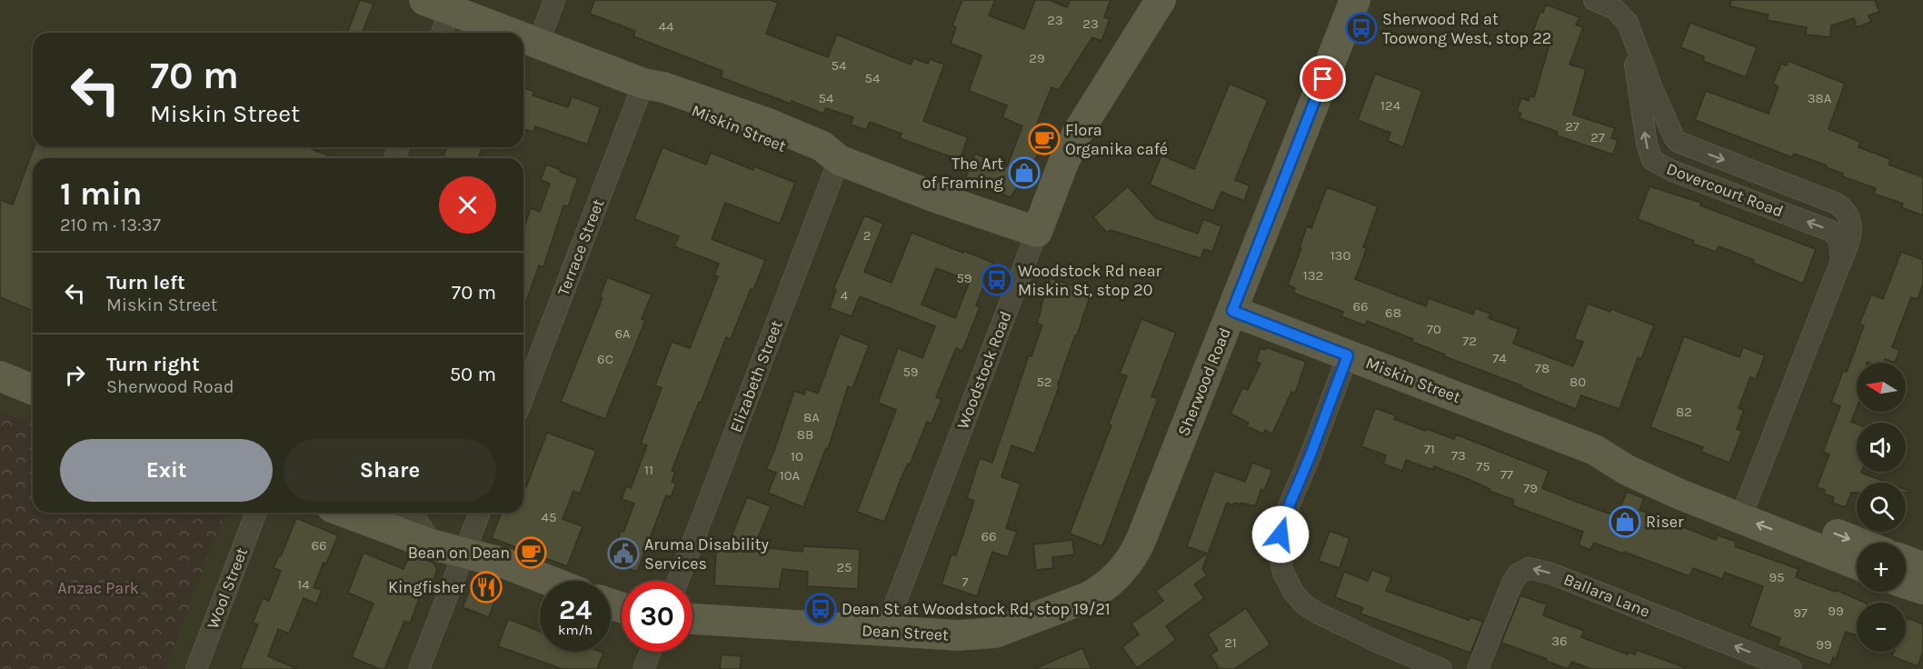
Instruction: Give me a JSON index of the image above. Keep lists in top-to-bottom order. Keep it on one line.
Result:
{"streets":{"street":["Miskin Street","Dovercourt Road","Terrace Street","Woodstock Road","Elizabeth Street","Sherwood Road","Wool Street","Ballara Lane","Dean Street"]},"crossings":[["Miskin Street","Dovercourt Road"],["Miskin Street","Terrace Street"],["Miskin Street","Woodstock Road"],["Miskin Street","Elizabeth Street"],["Miskin Street","Sherwood Road"],["Woodstock Road","Dean Street"],["Sherwood Road","Dean Street"]],"parks":["Anzac Park"],"places":{"bus stop":["Sherwood Rd at Toowong West, stop 22","Woodstock Rd near Miskin St, stop 20","Dean St at Woodstock Rd, stop 19/21"],"cafe":["Flora Organika café","Bean on Dean"],"shop":["The Art of Framing","Riser"],"public building":["Aruma Disability Services"],"restaurant":["Kingfisher"]},"house_numbers":["23","23","44","29","54","54","54","38A","124","27","27","2","130","132","59","4","66","68","70","6A","72","74","6C","78","59","52","80","82","8A","8B","71","73","10","75","11","77","10A","79","45","66","66","25","95","7","14","99","97","36","21","99"],"north":"left","page":{"turn":["70 m","Miskin Street"],"heading":["1 min","210 m · 13:37"],"list":[{"name":"Turn left","note":"Miskin Street","value":"70 m"},{"name":"Turn right","note":"Sherwood Road","value":"50 m"}],"map_buttons":["+","−"],"buttons":["Exit","Share"],"speed":"24 km/h","limit":"30"}}
